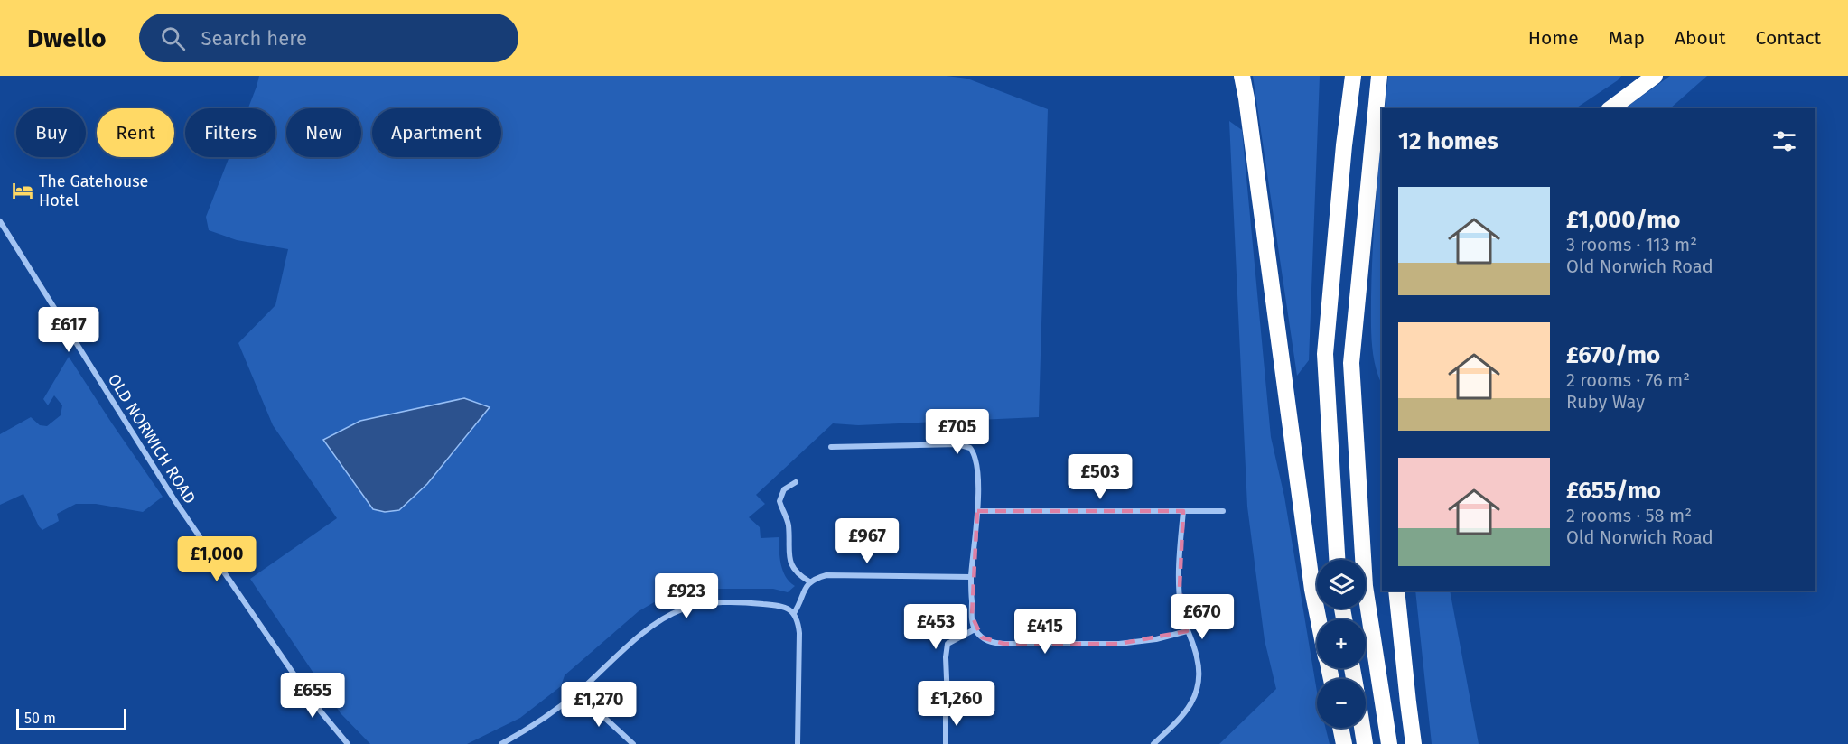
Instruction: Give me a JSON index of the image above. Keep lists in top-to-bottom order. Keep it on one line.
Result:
{"streets":{"street":["OLD NORWICH ROAD"]},"places":{"hotel":["The Gatehouse Hotel"]},"scale_bar":"50 m","page":{"header":"Dwello","search":"Search here","nav":["Home","Map","About","Contact"],"chip":["Buy","Rent","Filters","New","Apartment"],"heading":"12 homes","list":[{"name":"£1,000/mo","note":"3 rooms · 113 m² · Old Norwich Road"},{"name":"£670/mo","note":"2 rooms · 76 m² · Ruby Way"},{"name":"£655/mo","note":"2 rooms · 58 m² · Old Norwich Road"}],"price":["£617","£705","£503","£967","£1,000","£923","£670","£453","£415","£655","£1,260","£1,270"],"map_buttons":["+","−"],"scale":"50 m"}}
